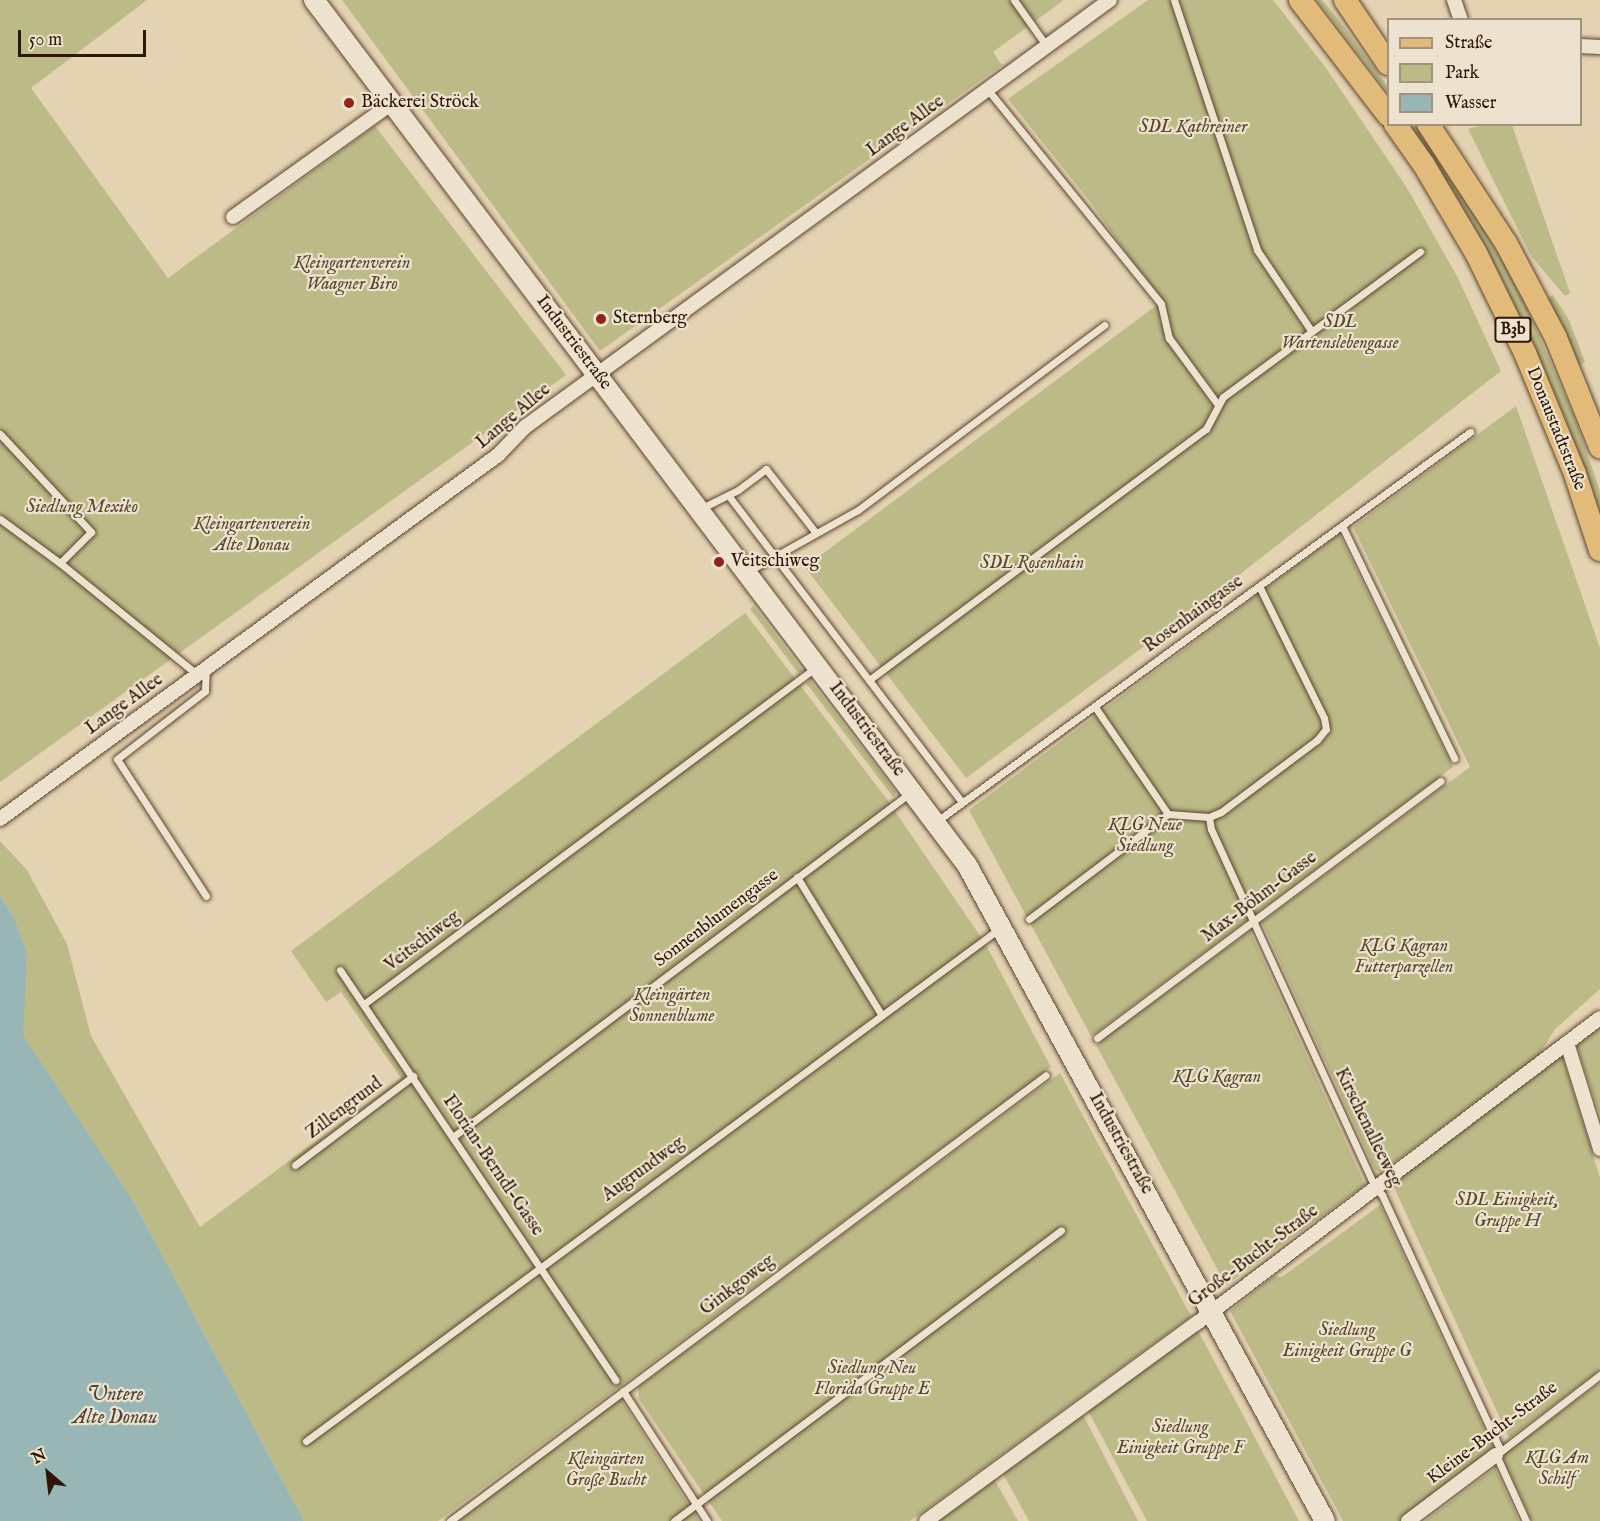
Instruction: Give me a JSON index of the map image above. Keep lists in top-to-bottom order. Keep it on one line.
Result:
{"streets":{"main road":["B3b","Donaustadtstraße"],"street":["Lange Allee","Industriestraße","Große-Bucht-Straße","Kleine-Bucht-Straße"],"lane":["Rosenhaingasse","Max-Böhm-Gasse","Sonnenblumengasse","Veitschiweg","Zillengrund","Kirschenalleeweg","Florian-Berndl-Gasse","Augrundweg","Ginkgoweg"]},"crossings":[["Lange Allee","Industriestraße"],["Industriestraße","Rosenhaingasse"],["Industriestraße","Sonnenblumengasse"],["Industriestraße","Veitschiweg"],["Industriestraße","Augrundweg"],["Industriestraße","Große-Bucht-Straße"],["Max-Böhm-Gasse","Kirschenalleeweg"],["Sonnenblumengasse","Florian-Berndl-Gasse"],["Veitschiweg","Florian-Berndl-Gasse"],["Zillengrund","Florian-Berndl-Gasse"],["Kirschenalleeweg","Große-Bucht-Straße"],["Kirschenalleeweg","Kleine-Bucht-Straße"],["Florian-Berndl-Gasse","Augrundweg"]],"water":["Untere Alte Donau"],"parks":["SDL Kathreiner","Kleingartenverein Waagner Biro","SDL Wartenslebengasse","Siedlung Mexiko","Kleingartenverein Alte Donau","SDL Rosenhain","KLG Neue Siedlung","KLG Kagran Futterparzellen","Kleingärten Sonnenblume","KLG Kagran","SDL Einigkeit, Gruppe H","Siedlung Einigkeit Gruppe G","Siedlung Neu Florida Gruppe E","Siedlung Einigkeit Gruppe F","KLG Am Schilf","Kleingärten Große Bucht"],"places":["Bäckerei Ströck","Sternberg","Veitschiweg"],"legend":["Straße","Park","Wasser"],"scale_bar":"50 m","north":"top left"}
